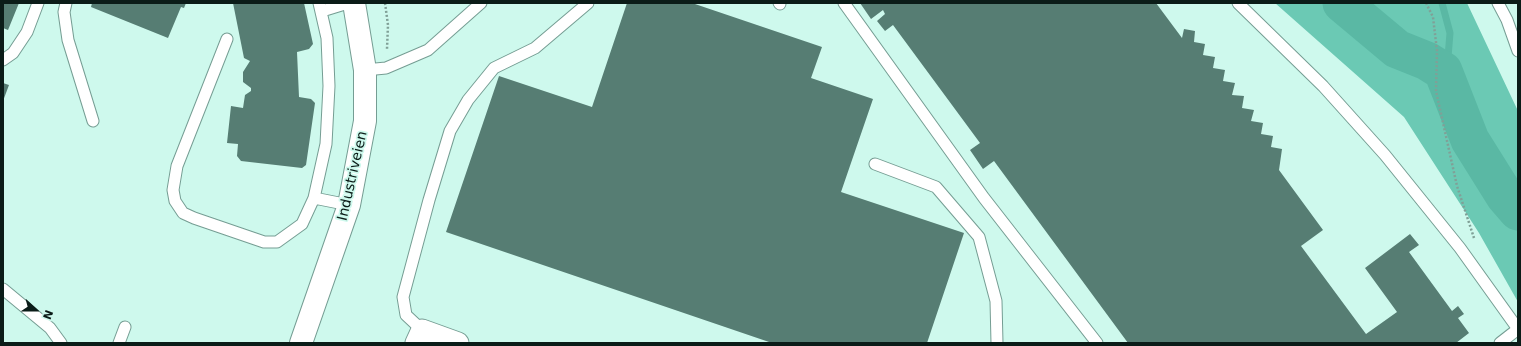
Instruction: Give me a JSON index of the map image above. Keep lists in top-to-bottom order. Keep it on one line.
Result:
{"streets":{"street":["Industriveien"]},"north":"right"}
